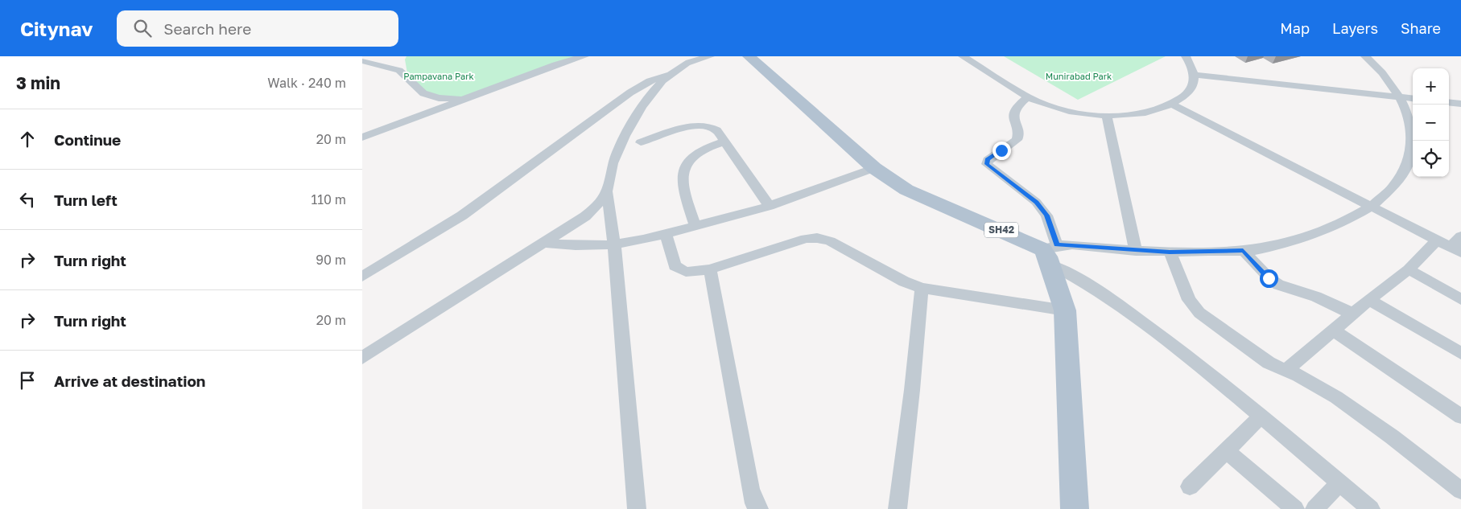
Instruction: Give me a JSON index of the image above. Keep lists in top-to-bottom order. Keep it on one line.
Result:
{"streets":{"main road":["SH42"]},"parks":["Pampavana Park","Munirabad Park"],"page":{"header":"Citynav","search":"Search here","nav":["Map","Layers","Share"],"heading":["3 min","Walk · 240 m"],"map_buttons":["+","−"],"list":[["Continue","20 m"],["Turn left","110 m"],["Turn right","90 m"],["Turn right","20 m"],"Arrive at destination"]}}
